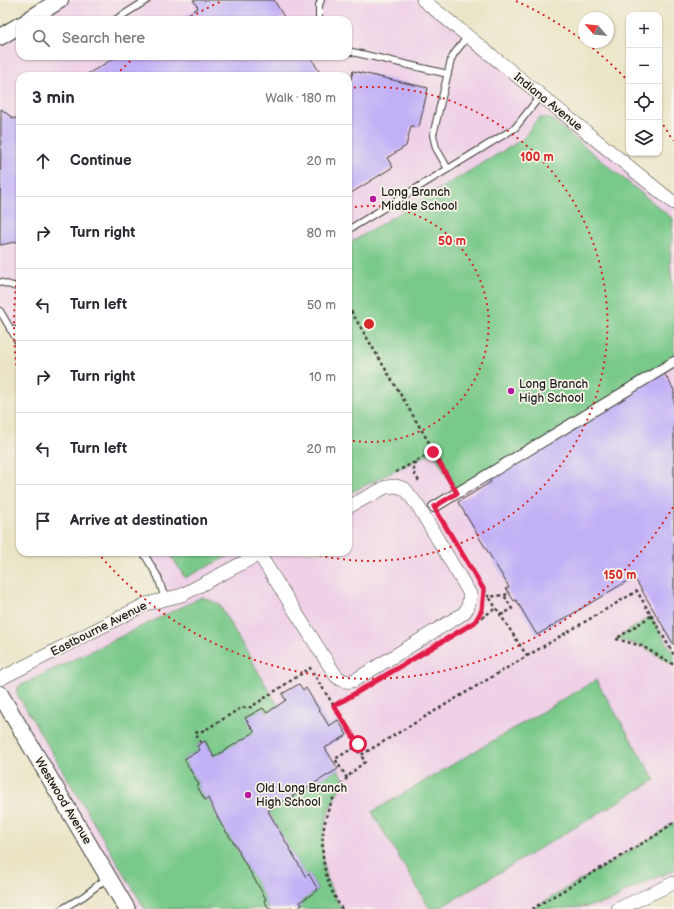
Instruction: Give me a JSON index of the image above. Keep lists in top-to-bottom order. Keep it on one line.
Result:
{"streets":{"street":["Indiana Avenue","Eastbourne Avenue","Westwood Avenue"]},"places":["Long Branch Middle School","Long Branch High School","Old Long Branch High School"],"north":"top left","page":{"map_buttons":["+","−"],"search":"Search here","heading":["3 min","Walk · 180 m"],"list":[["Continue","20 m"],["Turn right","80 m"],["Turn left","50 m"],["Turn right","10 m"],["Turn left","20 m"],"Arrive at destination"]},"rings":["100 m","50 m","150 m"]}
